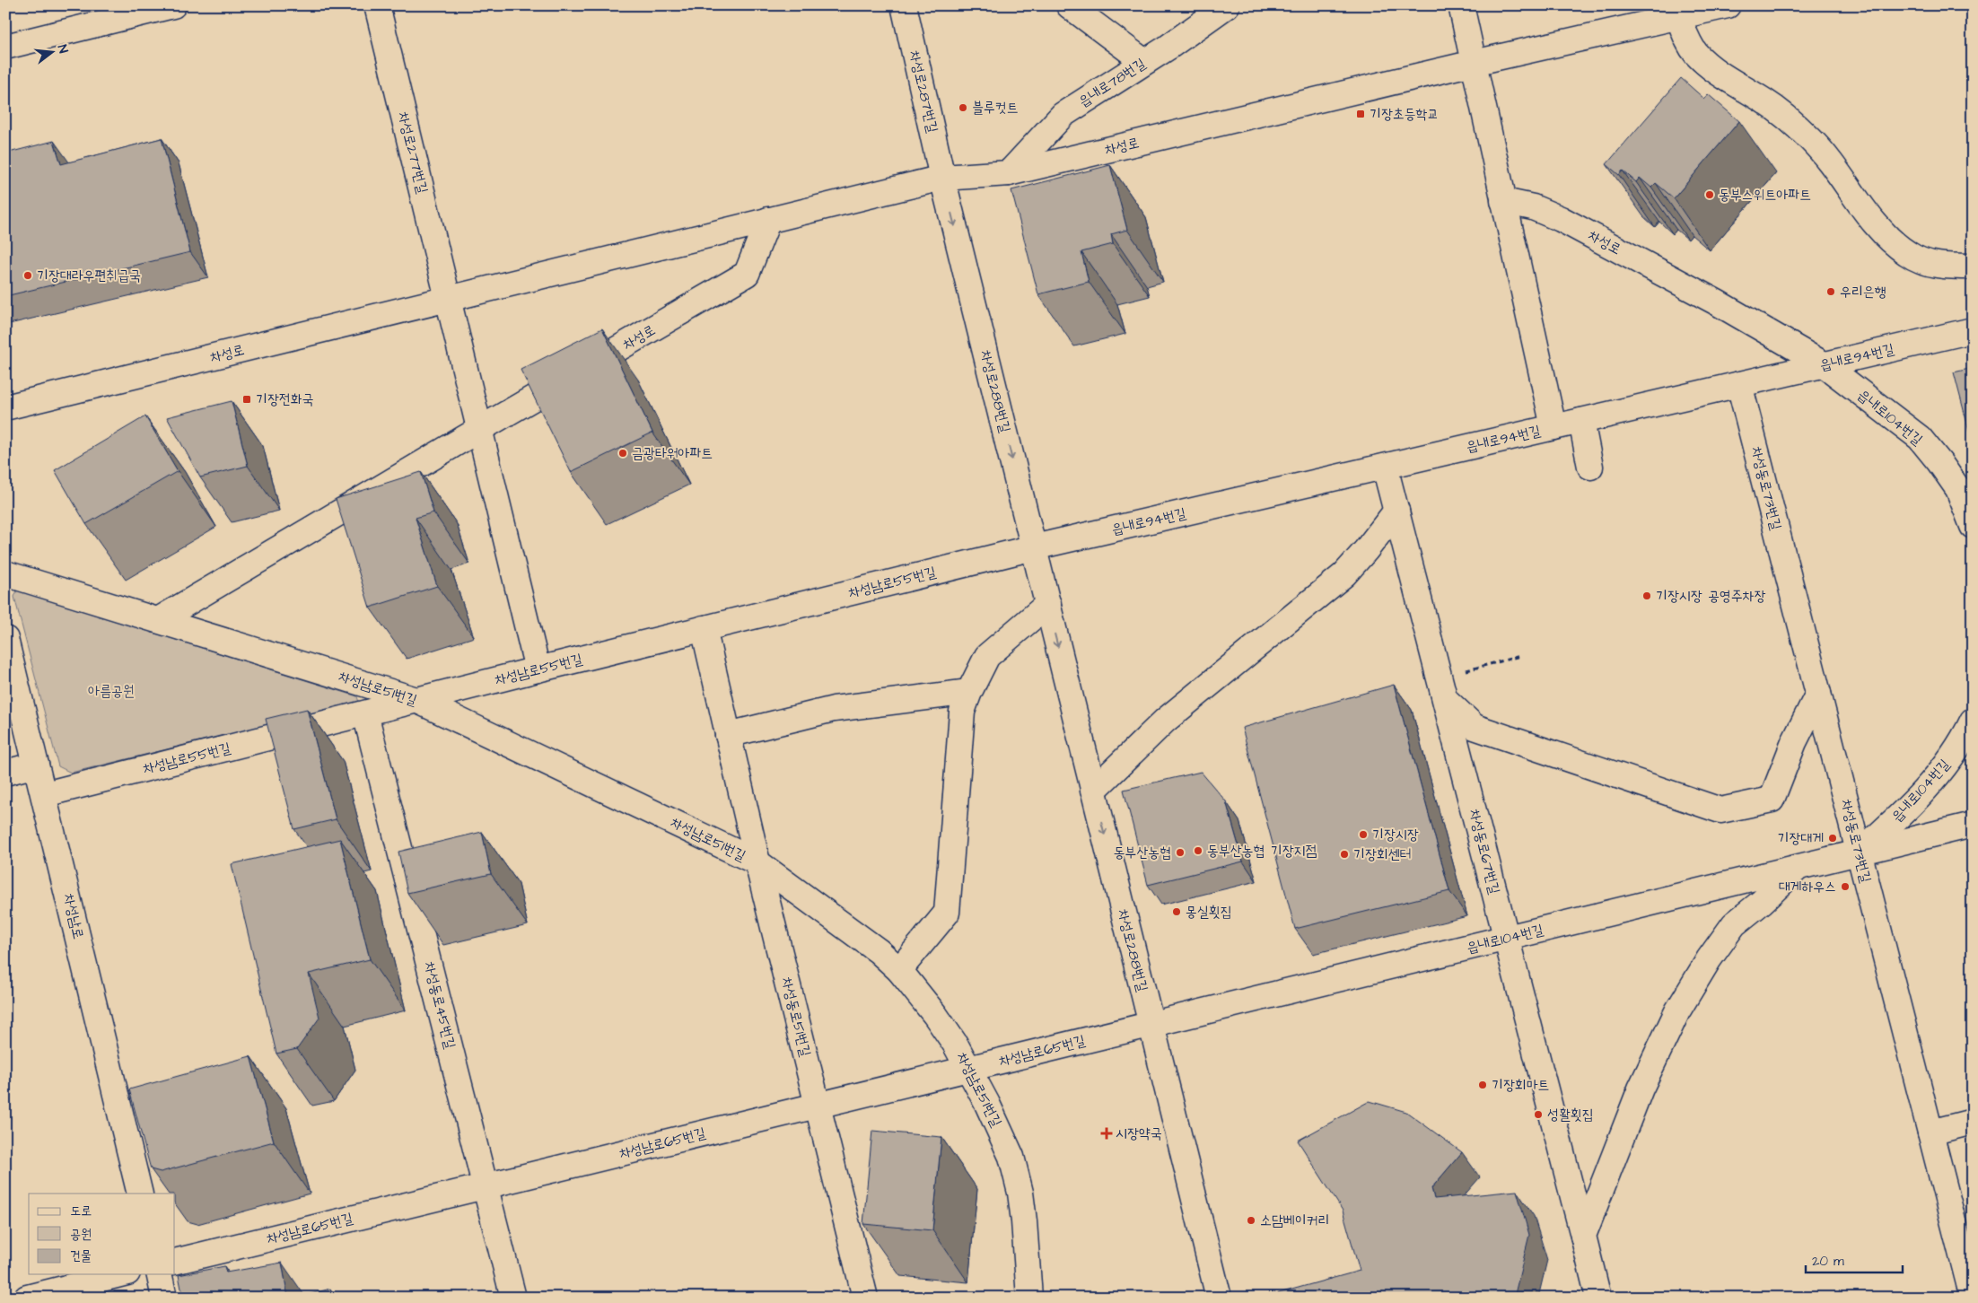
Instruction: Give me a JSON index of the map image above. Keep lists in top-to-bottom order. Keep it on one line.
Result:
{"streets":{"street":["읍내로78번길","차성로287번길","차성로","차성로277번길","읍내로94번길","차성로288번길","읍내로104번길","차성동로73번길","차성남로55번길","차성남로51번길","차성동로67번길","차성남로","차성동로45번길","차성동로51번길","차성남로65번길"]},"crossings":[["읍내로78번길","차성로"],["차성로287번길","차성로"],["차성로287번길","차성로288번길"],["차성로","차성로277번길"],["차성로","읍내로94번길"],["차성로","차성로288번길"],["차성로","읍내로104번길"],["읍내로94번길","차성로288번길"],["읍내로94번길","읍내로104번길"],["읍내로94번길","차성동로73번길"],["읍내로94번길","차성남로55번길"],["읍내로94번길","차성동로67번길"],["차성로288번길","읍내로104번길"],["차성로288번길","차성남로55번길"],["차성로288번길","차성남로65번길"],["읍내로104번길","차성동로73번길"],["읍내로104번길","차성동로67번길"],["읍내로104번길","차성남로65번길"],["차성남로55번길","차성남로51번길"],["차성남로55번길","차성남로"],["차성남로55번길","차성동로45번길"],["차성남로55번길","차성동로51번길"],["차성남로51번길","차성동로51번길"],["차성남로51번길","차성남로65번길"],["차성동로45번길","차성남로65번길"],["차성동로51번길","차성남로65번길"]],"one_way":["차성로288번길"],"parks":["아름공원"],"places":{"other":["블루컷트","동부스위트아파트","기장대라우편취급국","우리은행","금광타워아파트","기장시장 공영주차장","기장시장","기장대게","동부산농협 기장지점","동부산농협","기장회센터","대게하우스","몽실횟집","기장회마트","성활횟집","소담베이커리"],"transit":["기장초등학교","기장전화국"],"health":["시장약국"]},"legend":["도로","공원","건물"],"scale_bar":"20 m","north":"right"}
